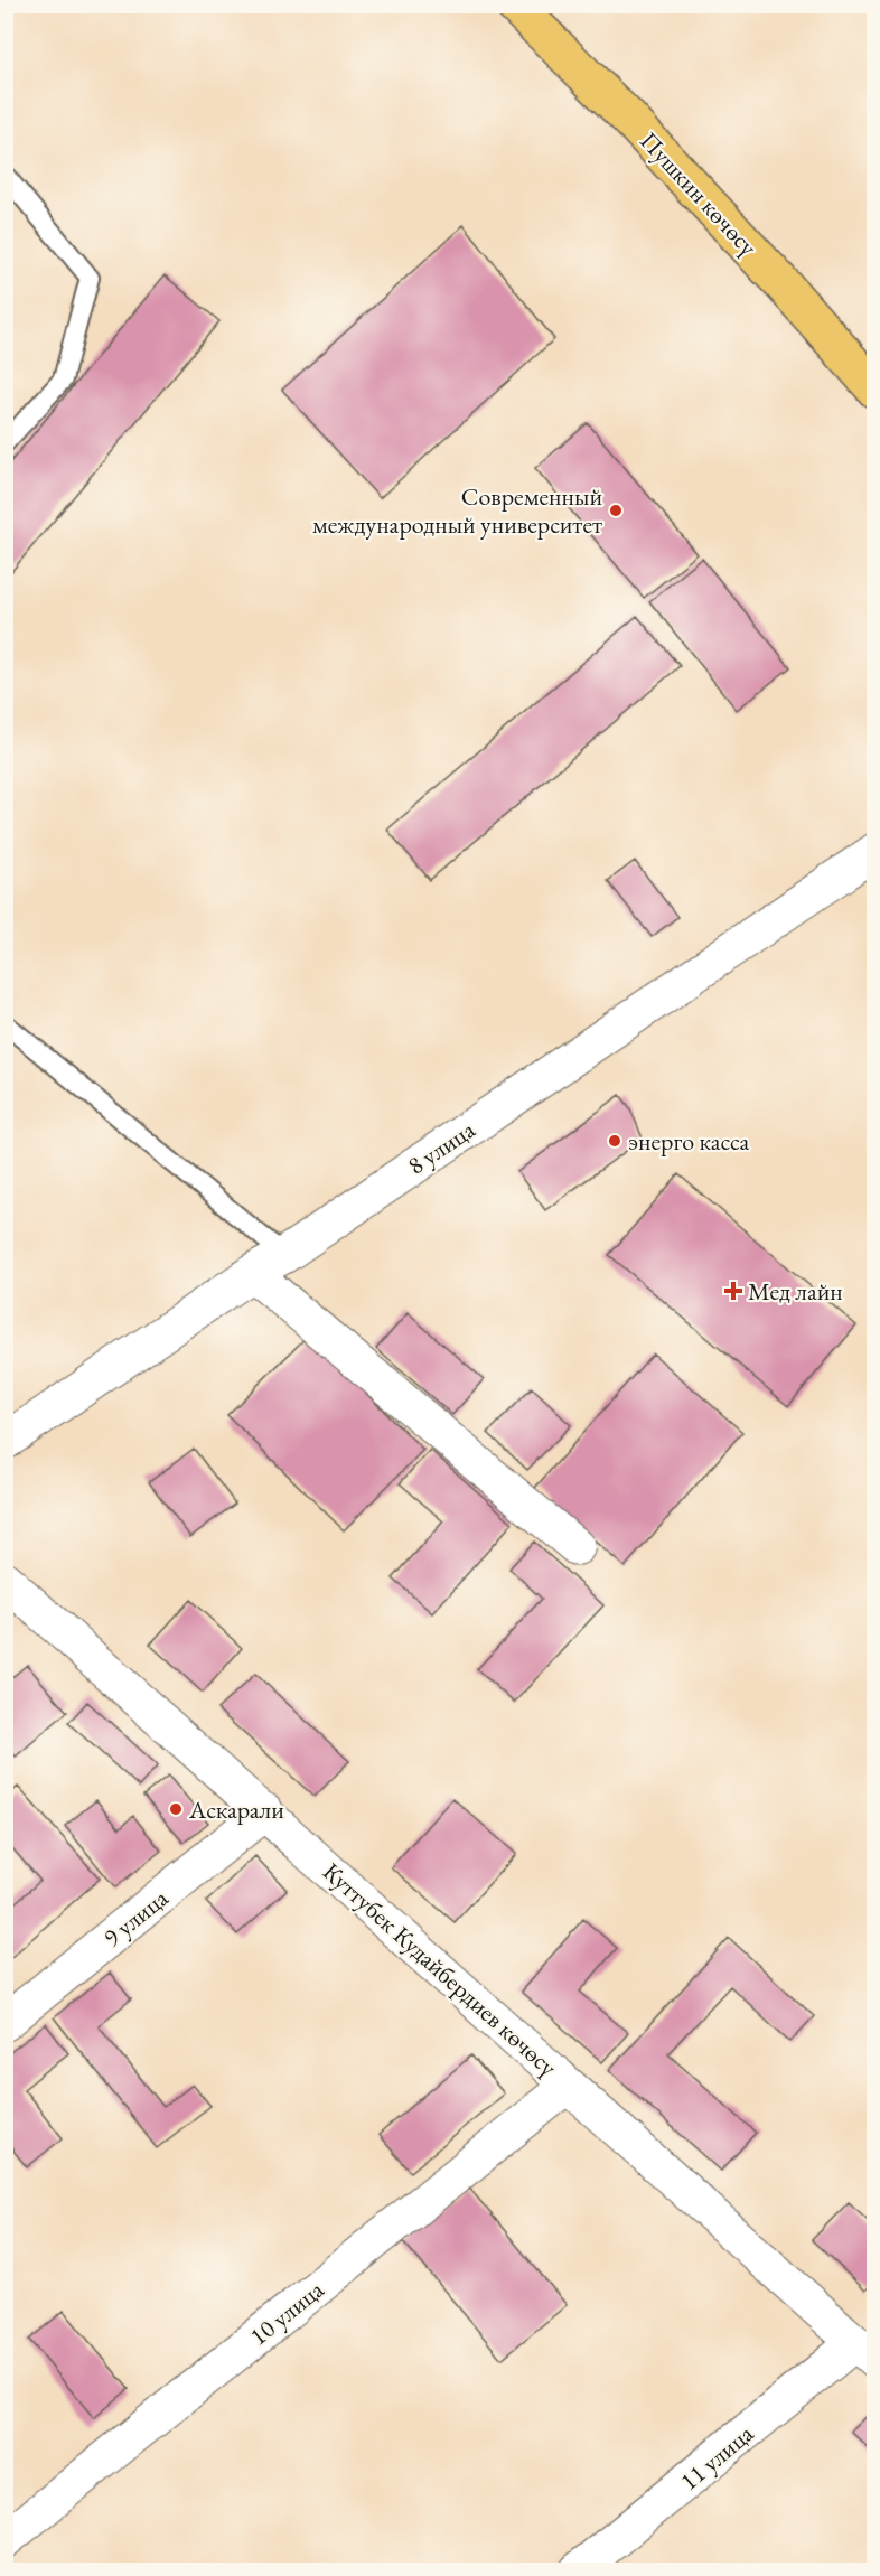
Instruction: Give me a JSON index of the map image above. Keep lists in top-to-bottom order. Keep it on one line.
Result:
{"streets":{"highway":["Пушкин көчөсү"],"street":["8 улица","9 улица","Куттубек Кудайбердиев көчөсү","10 улица","11 улица"]},"crossings":[["9 улица","Куттубек Кудайбердиев көчөсү"],["Куттубек Кудайбердиев көчөсү","10 улица"],["Куттубек Кудайбердиев көчөсү","11 улица"]],"places":{"other":["Современный международный университет","энерго касса","Аскарали"],"health":["Мед лайн"]}}
